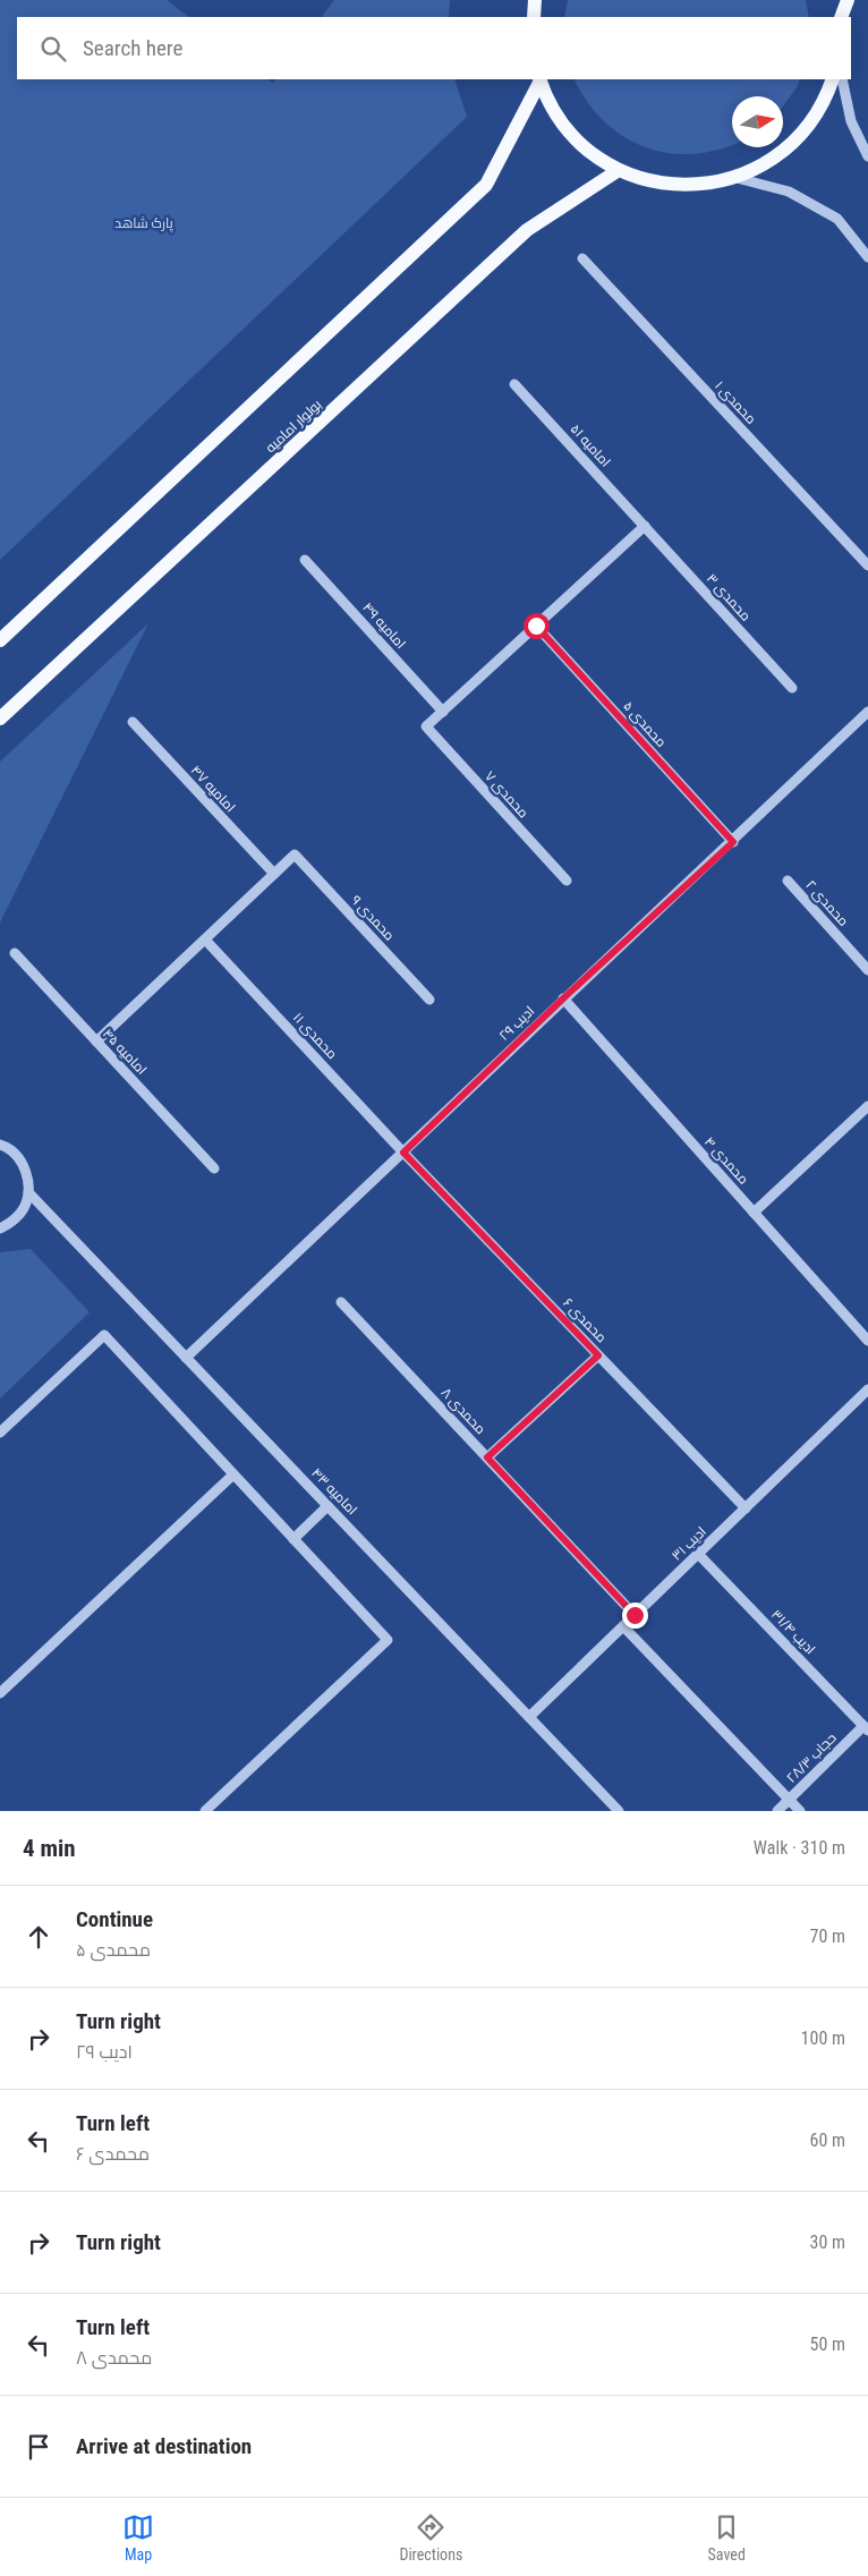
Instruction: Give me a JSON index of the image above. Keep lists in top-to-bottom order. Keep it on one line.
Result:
{"streets":{"main road":["بولوار امامیه"],"street":["محمدی ۱","امامیه ۵۱","محمدی ۳","امامیه ۴۹","محمدی ۵","امامیه ۴۷","محمدی ۷","محمدی ۲","محمدی ۹","ادیب ۲۹","محمدی ۱۱","امامیه ۴۵","محمدی ۴","محمدی ۶","محمدی ۸","امامیه ۴۳","ادیب ۳۱","ادیب ۳۱/۴","حجاب ۲۸/۳"]},"crossings":[["امامیه ۵۱","محمدی ۳"],["امامیه ۴۹","محمدی ۷"],["محمدی ۵","ادیب ۲۹"],["امامیه ۴۷","محمدی ۹"],["ادیب ۲۹","محمدی ۱۱"],["ادیب ۲۹","محمدی ۴"],["ادیب ۲۹","محمدی ۶"],["ادیب ۲۹","امامیه ۴۳"],["محمدی ۱۱","محمدی ۶"],["محمدی ۶","ادیب ۳۱"],["محمدی ۸","ادیب ۳۱"],["امامیه ۴۳","ادیب ۳۱"],["ادیب ۳۱","ادیب ۳۱/۴"],["ادیب ۳۱/۴","حجاب ۲۸/۳"]],"parks":["پارک شاهد"],"north":"right","page":{"search":"Search here","heading":["4 min","Walk · 310 m"],"list":[["Continue","محمدی ۵","70 m"],["Turn right","ادیب ۲۹","100 m"],["Turn left","محمدی ۶","60 m"],["Turn right","30 m"],["Turn left","محمدی ۸","50 m"],"Arrive at destination"],"nav":["Map","Directions","Saved"]}}
